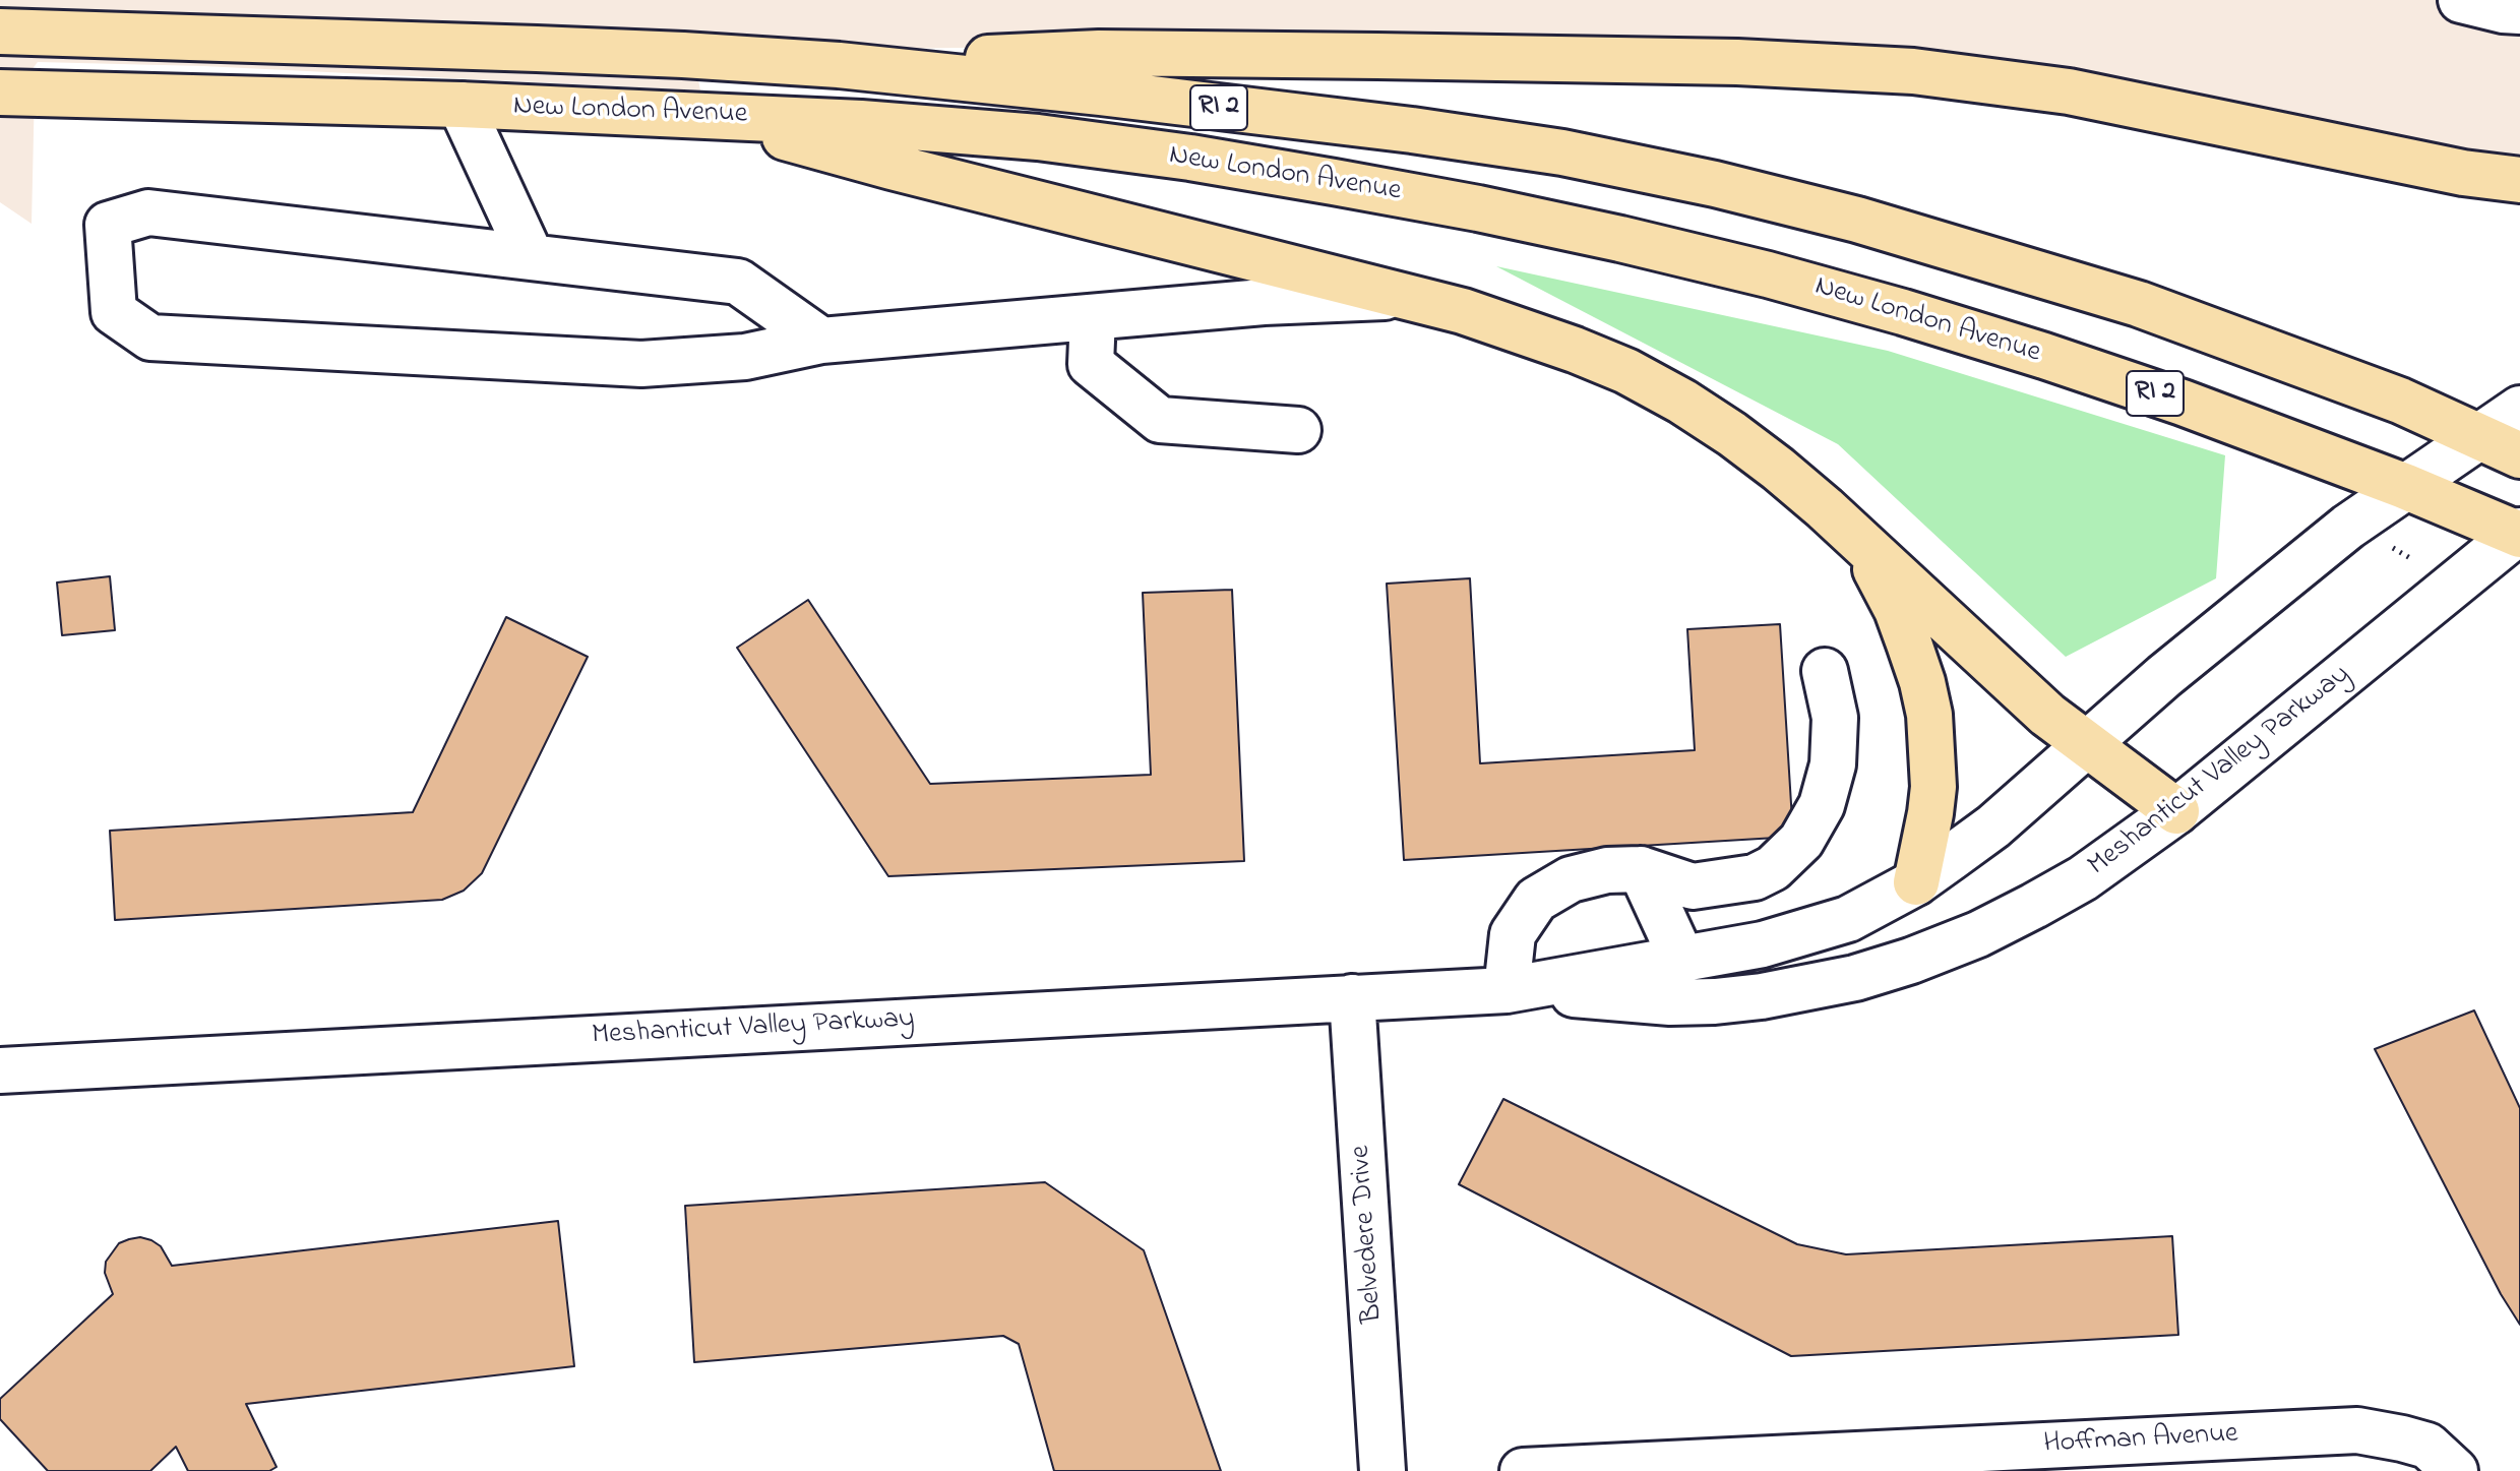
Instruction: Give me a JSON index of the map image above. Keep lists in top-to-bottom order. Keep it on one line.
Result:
{"streets":{"main road":["RI 2","New London Avenue"],"street":["Meshanticut Valley Parkway","Belvedere Drive","Hoffman Avenue"]},"crossings":[["New London Avenue","Meshanticut Valley Parkway"],["Meshanticut Valley Parkway","Belvedere Drive"]]}
